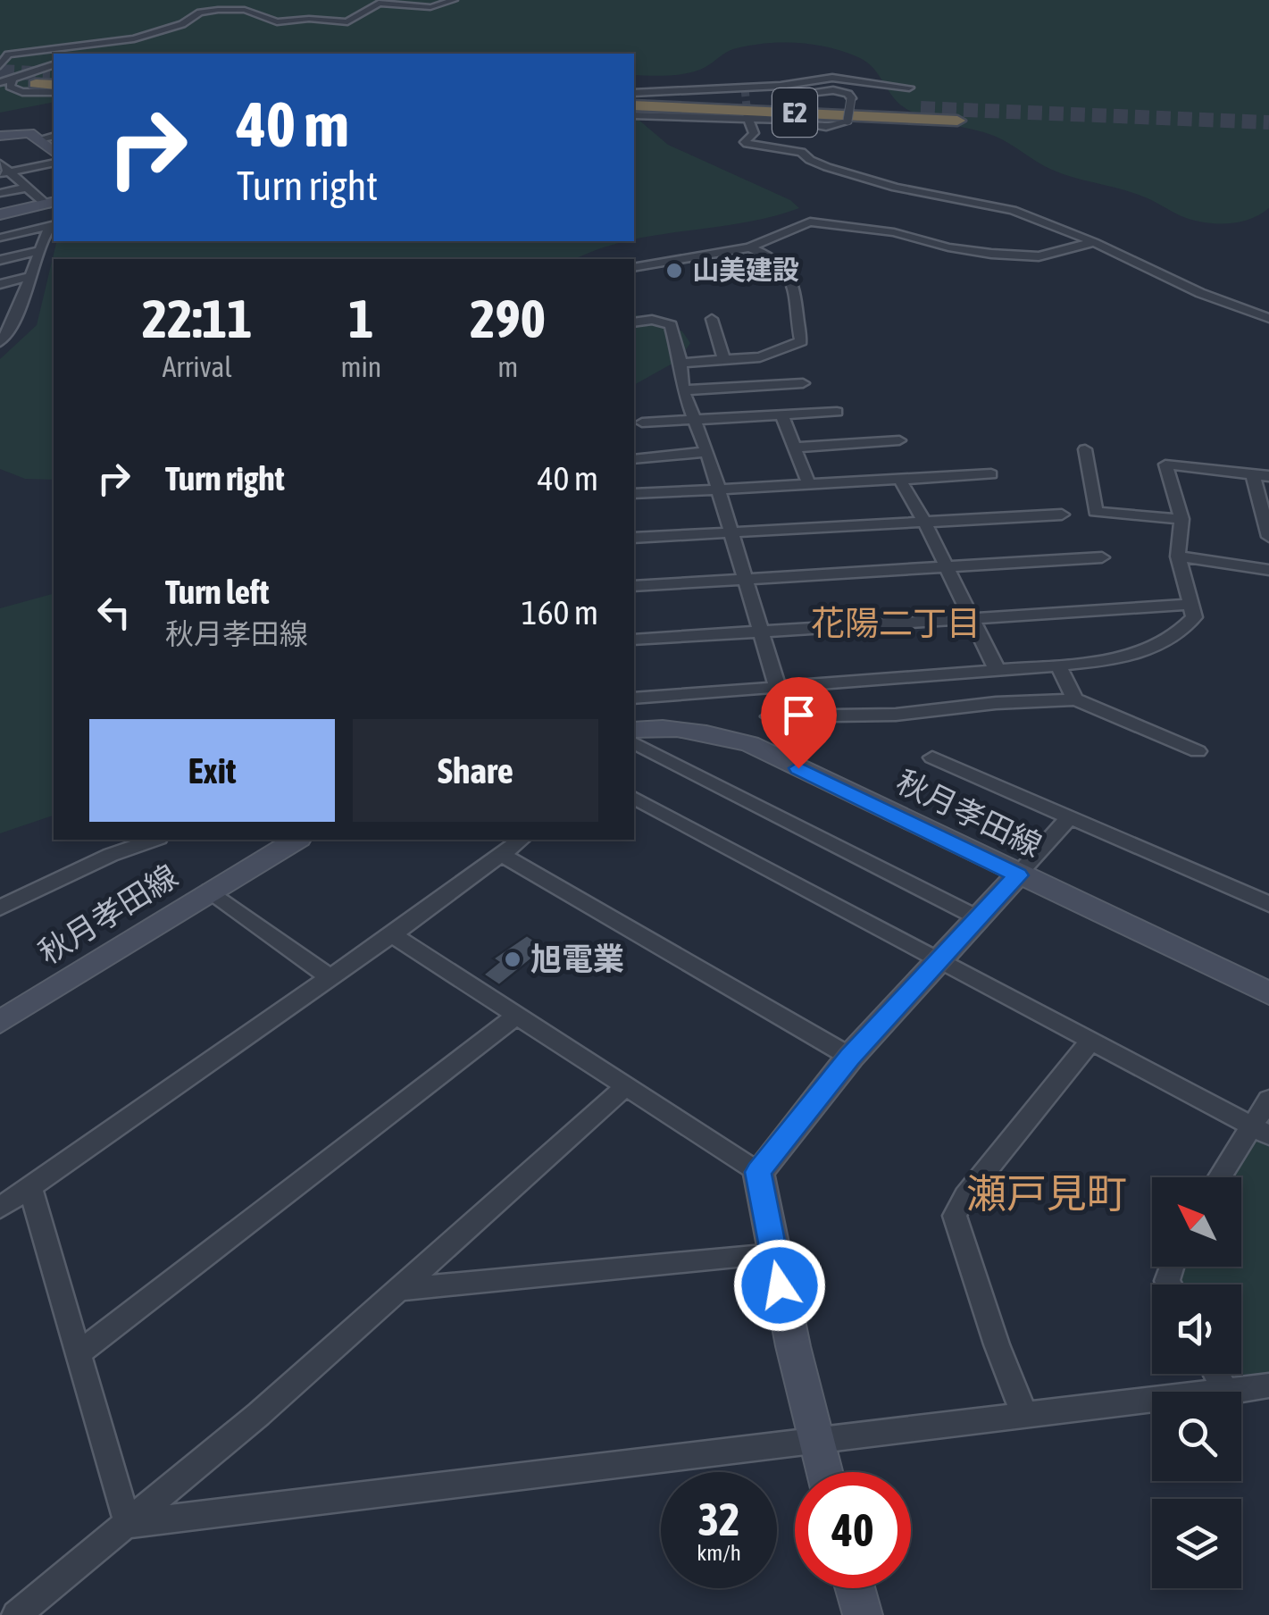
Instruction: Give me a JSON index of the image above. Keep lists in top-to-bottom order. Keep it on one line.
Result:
{"streets":{"highway":["E2"],"street":["秋月孝田線"]},"districts":["花陽二丁目","瀬戸見町"],"places":["山美建設","旭電業"],"north":"top left","page":{"turn":["40 m","Turn right"],"eta":["22:11","Arrival","1","min","290","m"],"list":[{"name":"Turn right","value":"40 m"},{"name":"Turn left","note":"秋月孝田線","value":"160 m"}],"buttons":["Exit","Share"],"speed":"32 km/h","limit":"40"}}
